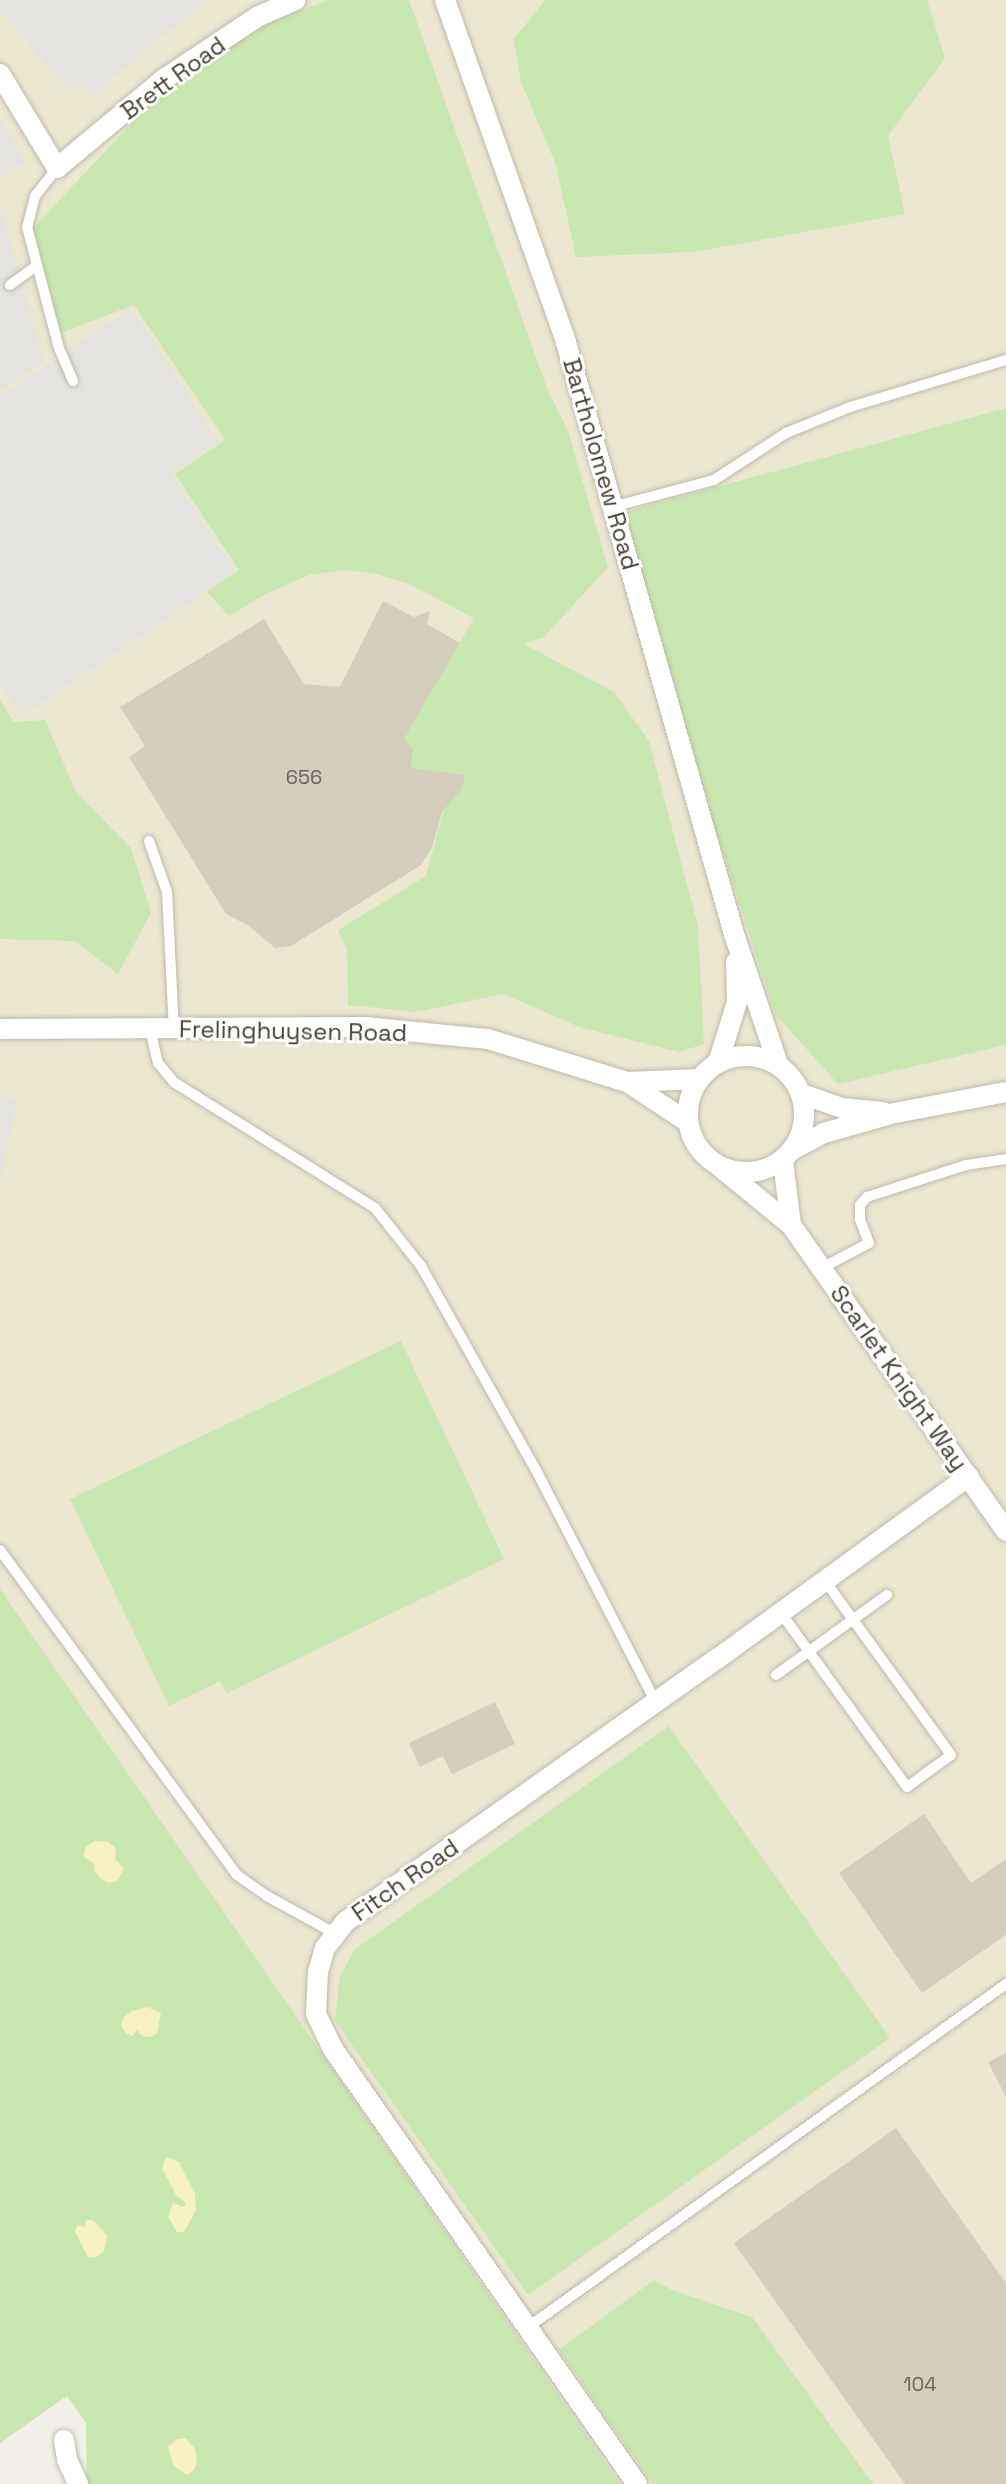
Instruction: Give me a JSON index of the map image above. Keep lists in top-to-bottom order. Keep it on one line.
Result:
{"streets":{"street":["Brett Road","Bartholomew Road","Frelinghuysen Road","Scarlet Knight Way","Fitch Road"]},"crossings":[["Bartholomew Road","Frelinghuysen Road"],["Scarlet Knight Way","Fitch Road"]],"house_numbers":["656","104"]}
